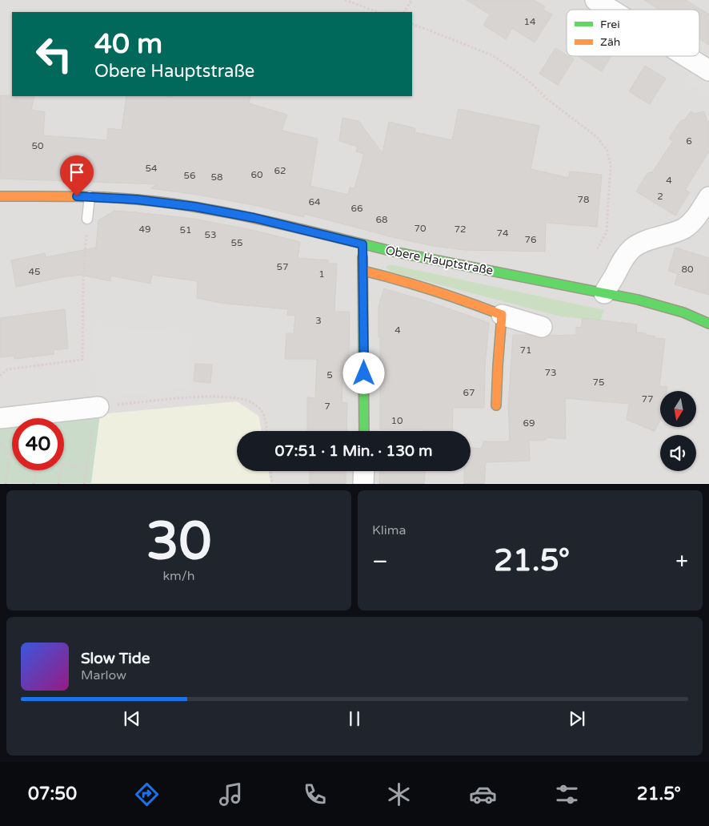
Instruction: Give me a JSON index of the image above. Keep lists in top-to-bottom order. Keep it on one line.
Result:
{"streets":{"main road":["Obere Hauptstraße"]},"house_numbers":["14","6","50","54","62","60","56","58","4","2","78","64","66","68","70","49","72","51","74","53","76","55","57","80","45","1","3","4","71","73","5","75","67","77","7","10","69"],"legend":["Frei","Zäh"],"north":"bottom","page":{"turn":["40 m","Obere Hauptstraße"],"limit":"40","trip":"07:51 · 1 Min. · 130 m","tile":[["30","km/h"],"Klima"],"heat":["−","21.5°","+"],"song":["Slow Tide","Marlow"],"tabs":["07:50","21.5°"]}}
